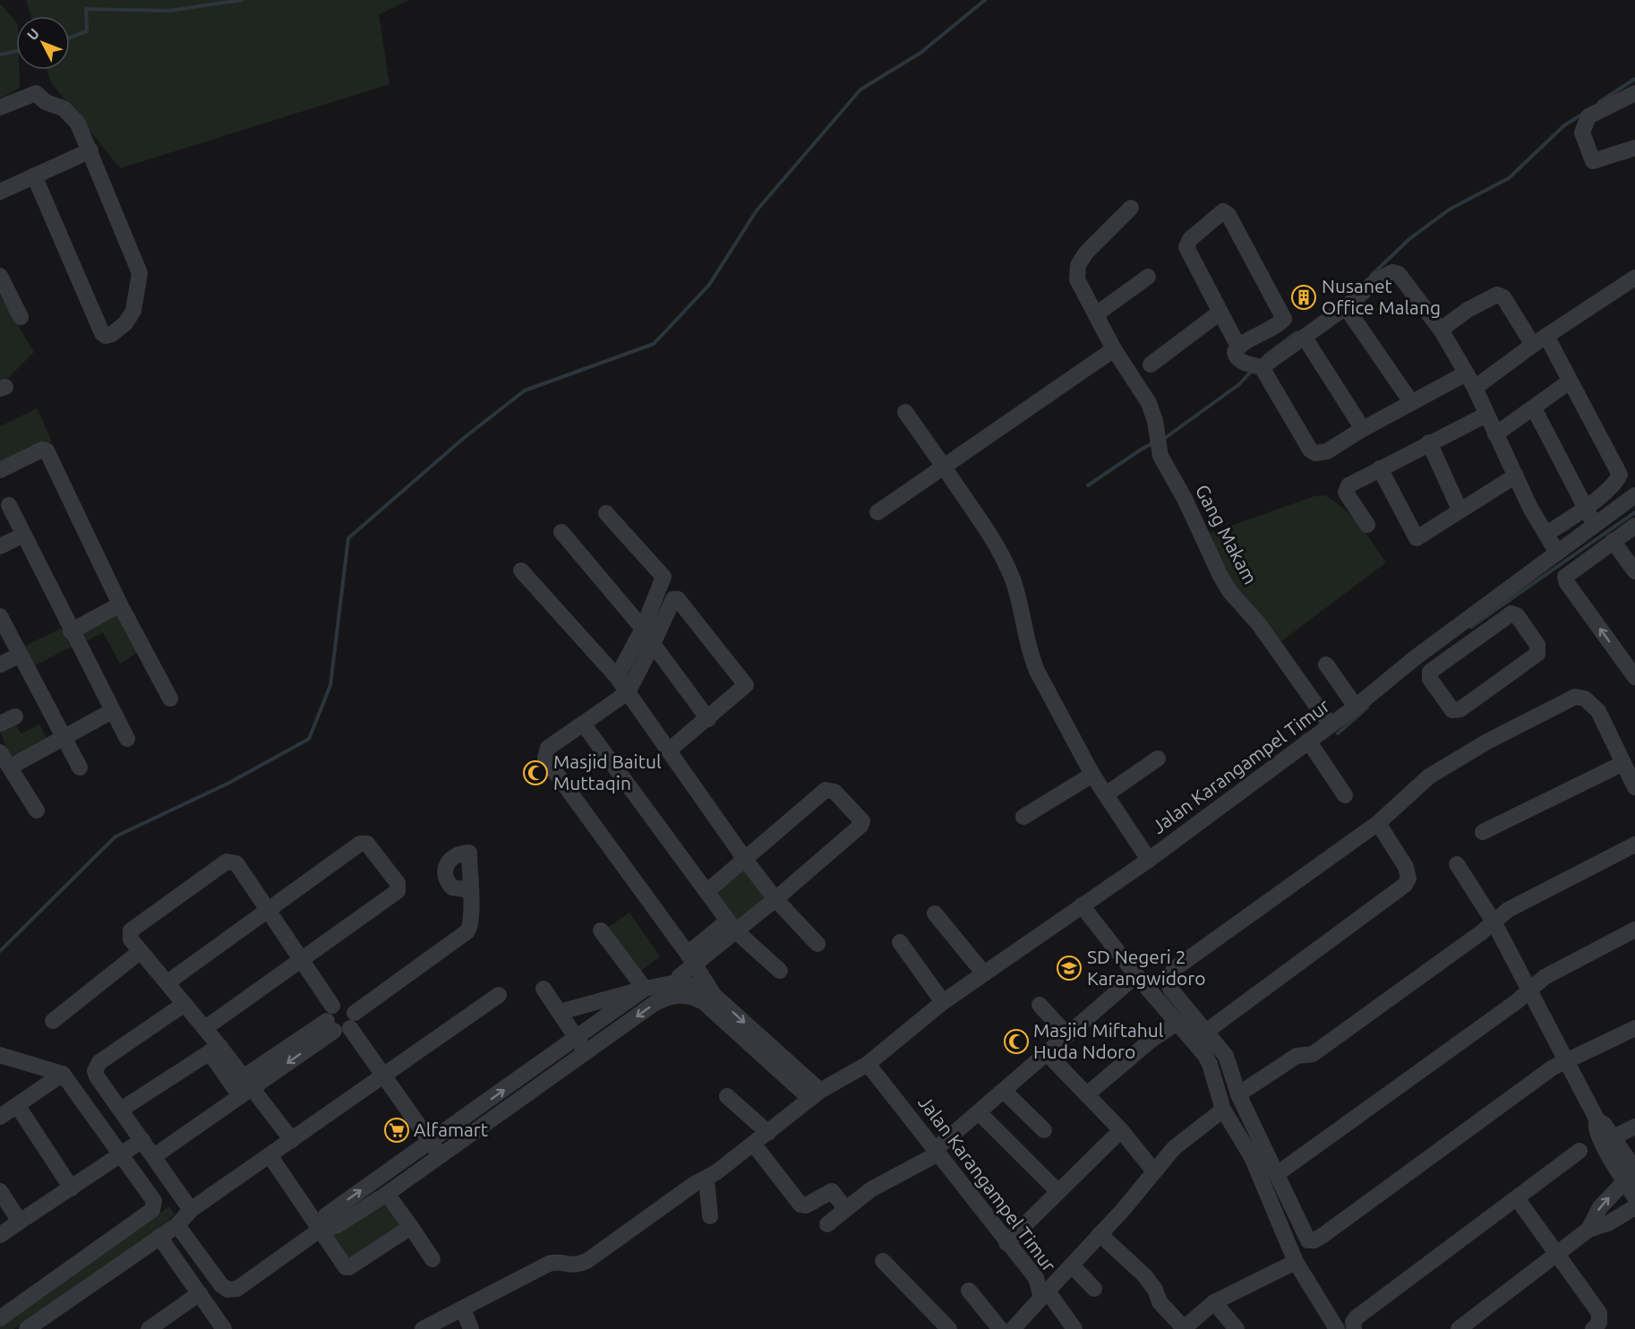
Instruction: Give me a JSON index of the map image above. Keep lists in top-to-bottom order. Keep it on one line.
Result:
{"streets":{"street":["Gang Makam","Jalan Karangampel Timur"]},"crossings":[["Gang Makam","Jalan Karangampel Timur"]],"places":{"building":["Nusanet Office Malang"],"mosque":["Masjid Baitul Muttaqin","Masjid Miftahul Huda Ndoro"],"school or university":["SD Negeri 2 Karangwidoro"],"supermarket":["Alfamart"]},"north":"top left"}
